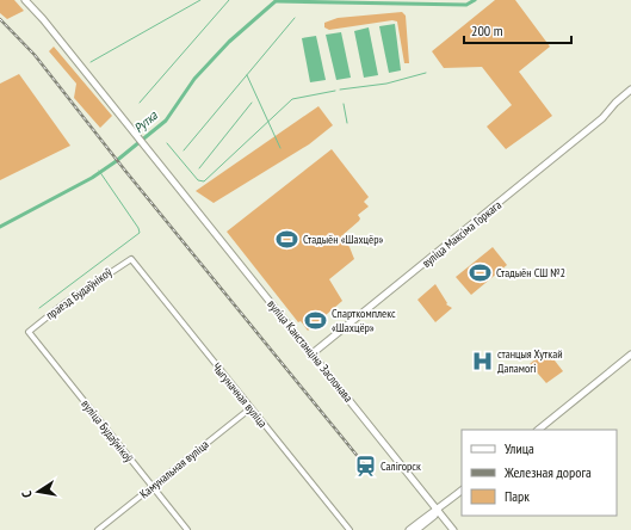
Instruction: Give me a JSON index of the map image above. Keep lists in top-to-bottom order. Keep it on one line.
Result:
{"streets":{"main road":["вуліца Максіма Горкага","вуліца Канстанціна Заслонава"],"street":["праезд Будаўнікоў","Чыгуначная вуліца","вуліца Будаўнікоў","Камунальная вуліца"]},"crossings":[["вуліца Максіма Горкага","вуліца Канстанціна Заслонава"],["праезд Будаўнікоў","Чыгуначная вуліца"],["праезд Будаўнікоў","вуліца Будаўнікоў"],["Чыгуначная вуліца","Камунальная вуліца"],["вуліца Будаўнікоў","Камунальная вуліца"]],"water":["Рутка"],"places":{"sports":["Стадыён «Шахцёр»","Стадыён СШ №2","Спарткомплекс «Шахцёр»"],"hospital":["станцыя Хуткай Дапамогі"],"station":["Салігорск"]},"legend":["Улица","Железная дорога","Парк"],"scale_bar":"200 m","north":"left"}
